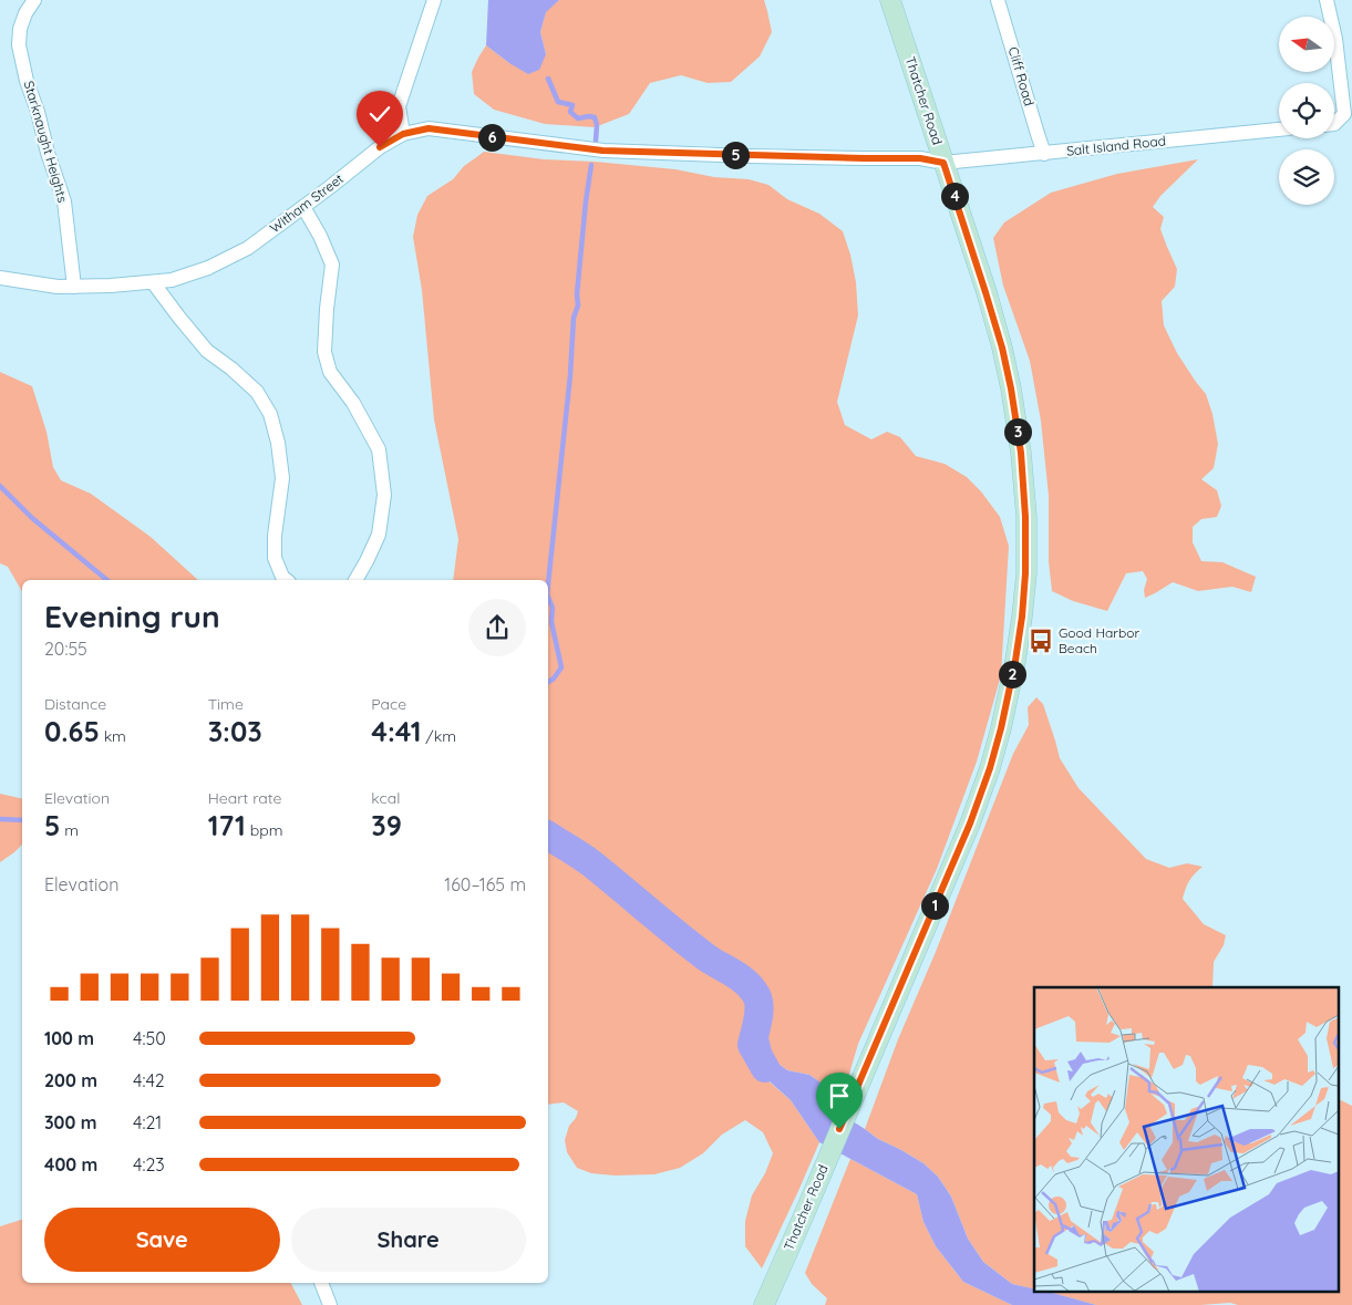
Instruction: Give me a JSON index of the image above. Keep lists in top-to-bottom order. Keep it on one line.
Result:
{"streets":{"main road":["Thatcher Road"],"street":["Cliff Road","Starknaught Heights","Salt Island Road","Witham Street"]},"crossings":[["Cliff Road","Salt Island Road"],["Thatcher Road","Salt Island Road"],["Thatcher Road","Witham Street"],["Starknaught Heights","Witham Street"],["Salt Island Road","Witham Street"]],"places":{"bus stop":["Good Harbor Beach"]},"north":"left","page":{"pins":["6","5","4","3","2","1"],"heading":["Evening run","20:55"],"stats":[["Distance","0.65 km"],["Time","3:03"],["Pace","4:41 /km"],["Elevation","5 m"],["Heart rate","171 bpm"],["kcal","39"]],"chart":["Elevation","160–165 m"],"list":[{"name":"100 m","note":"4:50"},{"name":"200 m","note":"4:42"},{"name":"300 m","note":"4:21"},{"name":"400 m","note":"4:23"}],"buttons":["Save","Share"]}}
